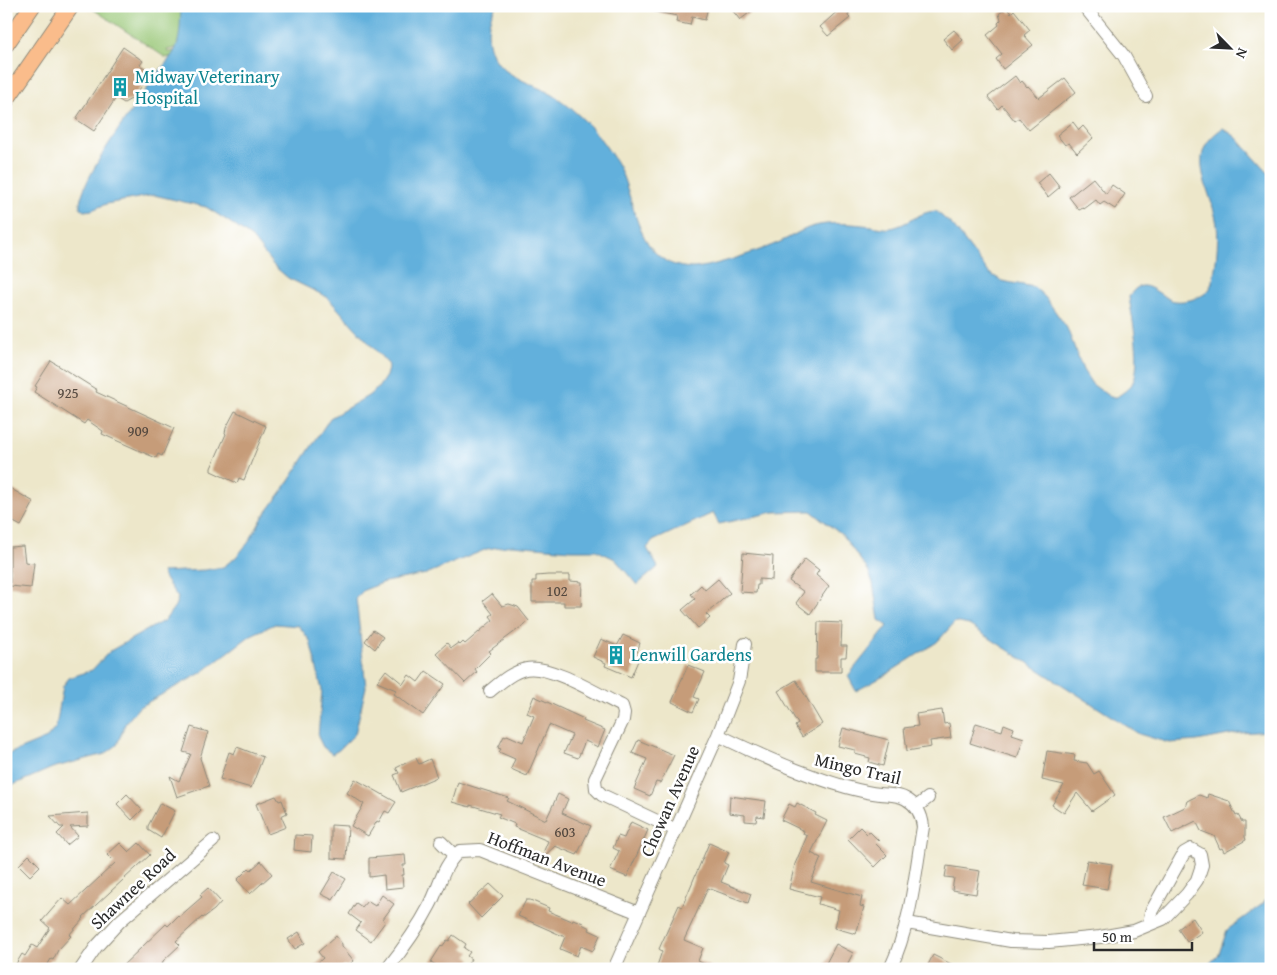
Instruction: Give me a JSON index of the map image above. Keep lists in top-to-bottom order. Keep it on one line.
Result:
{"streets":{"street":["Mingo Trail","Chowan Avenue","Hoffman Avenue","Shawnee Road"]},"crossings":[["Mingo Trail","Chowan Avenue"],["Chowan Avenue","Hoffman Avenue"]],"places":{"building":["Midway Veterinary Hospital","Lenwill Gardens"]},"house_numbers":["925","909","102","603"],"scale_bar":"50 m","north":"bottom right"}
